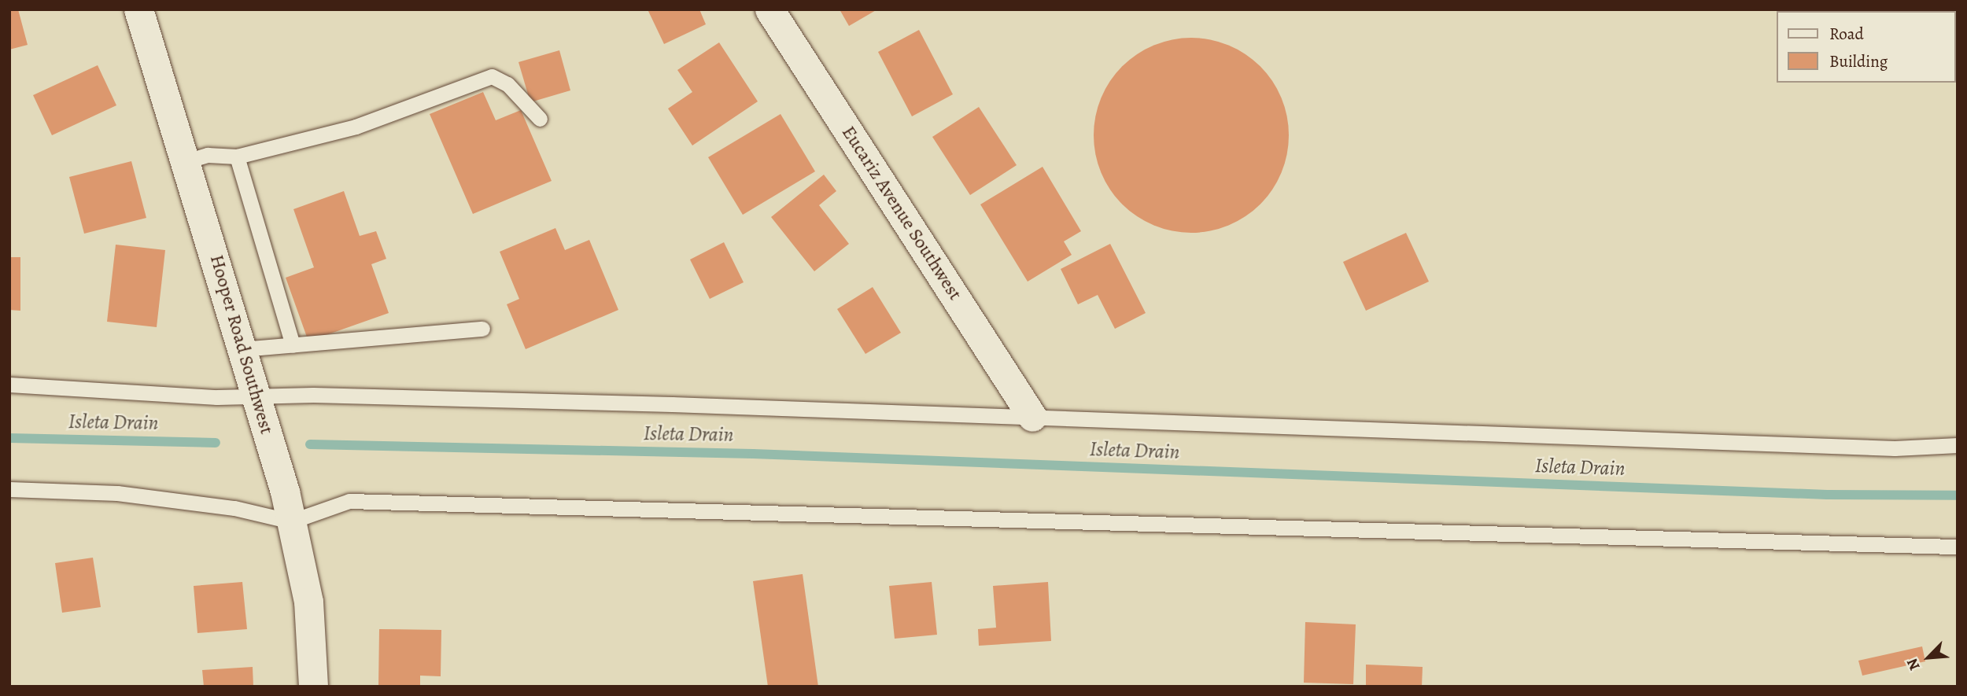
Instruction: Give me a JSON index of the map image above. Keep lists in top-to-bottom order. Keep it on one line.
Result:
{"streets":{"street":["Eucariz Avenue Southwest","Hooper Road Southwest"]},"water":["Isleta Drain"],"legend":["Road","Building"],"north":"bottom left"}
